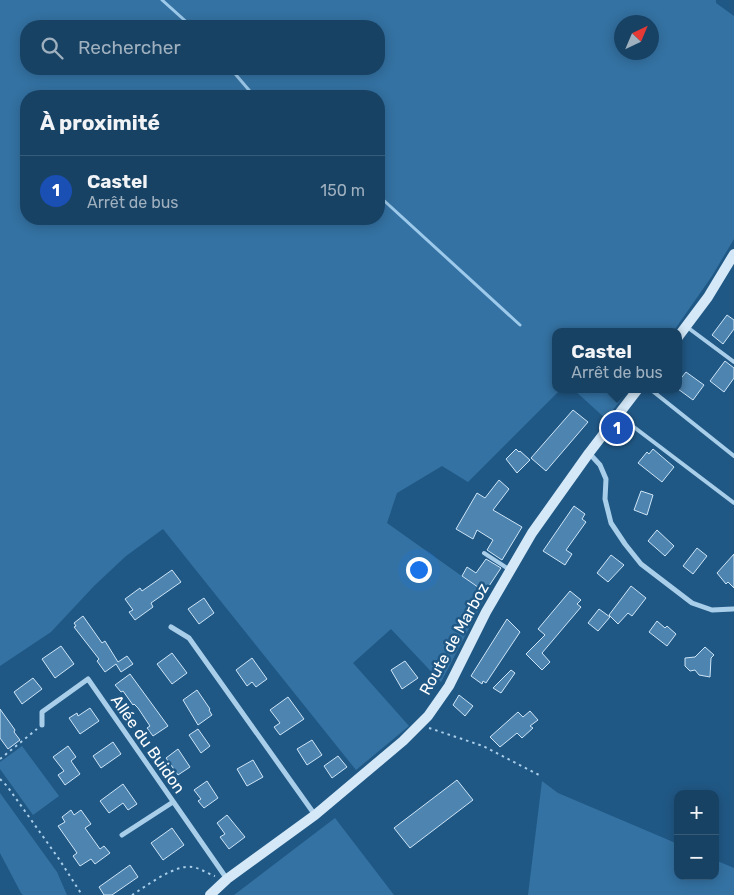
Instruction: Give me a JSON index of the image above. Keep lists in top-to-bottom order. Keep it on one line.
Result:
{"streets":{"main road":["Route de Marboz"],"street":["Allée du Buidon"]},"crossings":[["Route de Marboz","Allée du Buidon"]],"north":"top right","page":{"search":"Rechercher","heading":"À proximité","list":[{"mark":"1","name":"Castel","note":"Arrêt de bus","value":"150 m"}],"popup":["Castel","Arrêt de bus"],"pins":"1","map_buttons":["+","−"]}}
